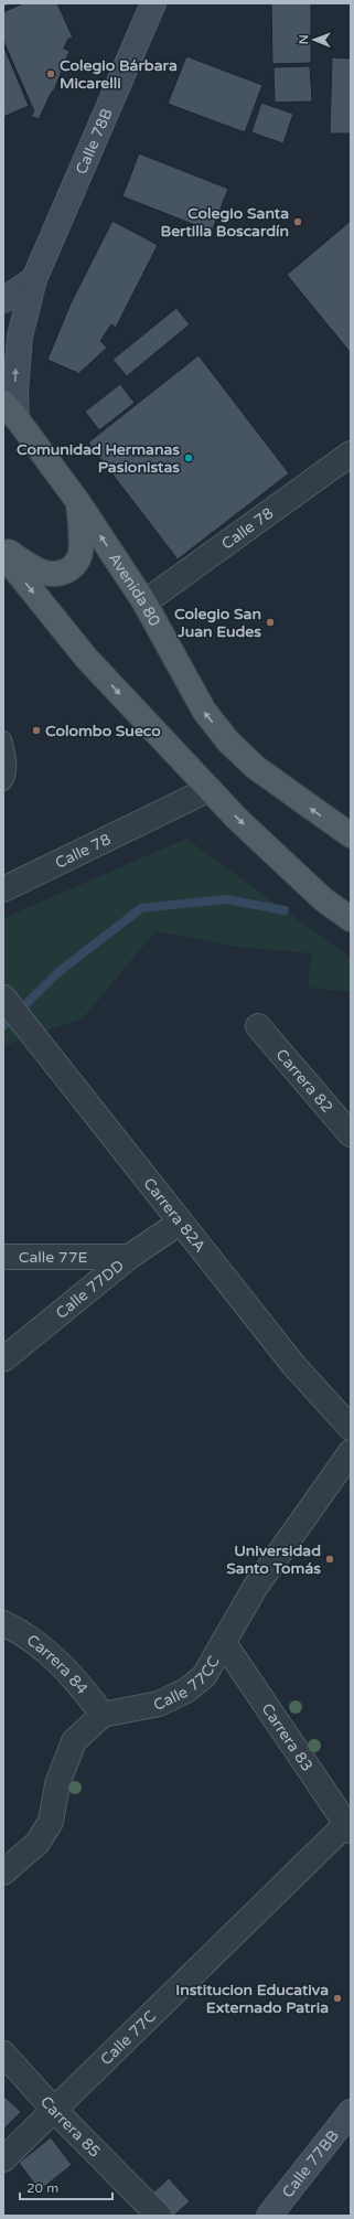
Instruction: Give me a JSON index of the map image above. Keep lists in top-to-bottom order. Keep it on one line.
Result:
{"streets":{"main road":["Avenida 80"],"street":["Calle 78B","Calle 78","Carrera 82","Carrera 82A","Calle 77E","Calle 77DD","Carrera 84","Calle 77CC","Carrera 83","Calle 77C","Carrera 85","Calle 77BB"]},"crossings":[["Calle 78B","Avenida 80"],["Calle 78","Avenida 80"],["Carrera 82A","Calle 77DD"],["Calle 77E","Calle 77DD"],["Carrera 84","Calle 77CC"],["Calle 77CC","Carrera 83"],["Carrera 83","Calle 77C"],["Calle 77C","Carrera 85"]],"places":["Colegio Bárbara Micarelli","Colegio Santa Bertilla Boscardín","Comunidad Hermanas Pasionistas","Colegio San Juan Eudes","Colombo Sueco","Universidad Santo Tomás","Institucion Educativa Externado Patria"],"scale_bar":"20 m","north":"left"}
